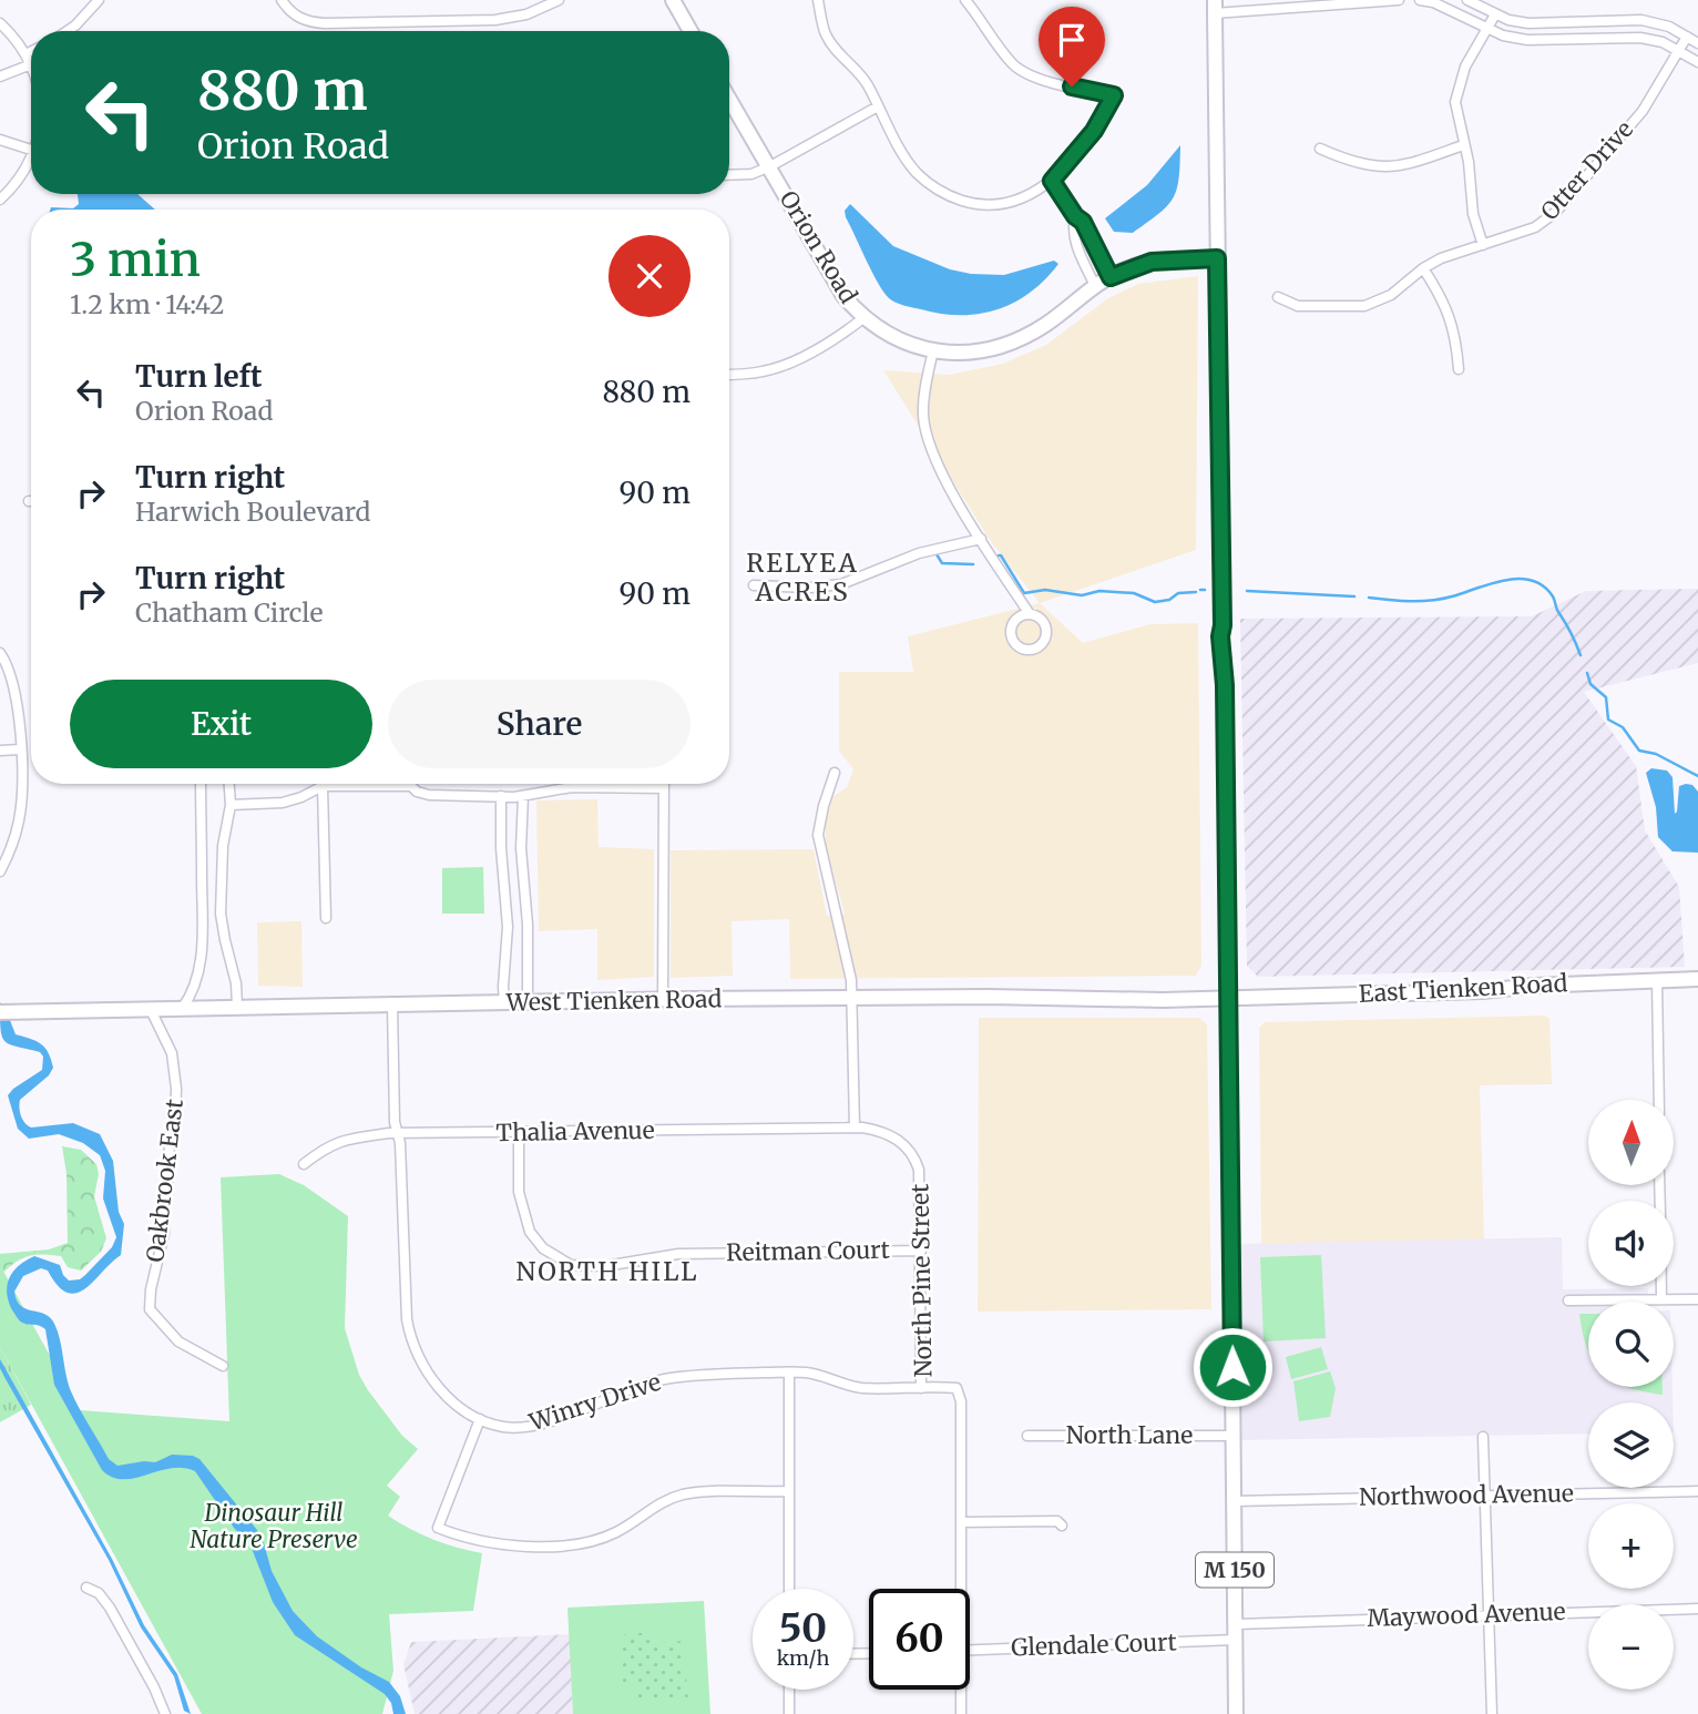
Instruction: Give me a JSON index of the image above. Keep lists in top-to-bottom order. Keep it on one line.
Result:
{"streets":{"main road":["Orion Road","East Tienken Road","West Tienken Road","M 150"],"street":["Otter Drive","Thalia Avenue","Oakbrook East","Reitman Court","North Pine Street","Winry Drive","North Lane","Northwood Avenue","Maywood Avenue","Glendale Court"]},"crossings":[["East Tienken Road","West Tienken Road"],["East Tienken Road","M 150"],["West Tienken Road","Oakbrook East"],["West Tienken Road","Winry Drive"],["West Tienken Road","M 150"],["Thalia Avenue","Reitman Court"],["Thalia Avenue","North Pine Street"],["Thalia Avenue","Winry Drive"],["Reitman Court","North Pine Street"],["North Pine Street","Winry Drive"],["North Lane","M 150"],["Northwood Avenue","M 150"],["M 150","Maywood Avenue"],["M 150","Glendale Court"]],"districts":["RELYEA ACRES","NORTH HILL"],"parks":["Dinosaur Hill Nature Preserve"],"north":"top","page":{"turn":["880 m","Orion Road"],"heading":["3 min","1.2 km · 14:42"],"list":[{"name":"Turn left","note":"Orion Road","value":"880 m"},{"name":"Turn right","note":"Harwich Boulevard","value":"90 m"},{"name":"Turn right","note":"Chatham Circle","value":"90 m"}],"buttons":["Exit","Share"],"map_buttons":["+","−"],"speed":"50 km/h","limit":"60"}}
